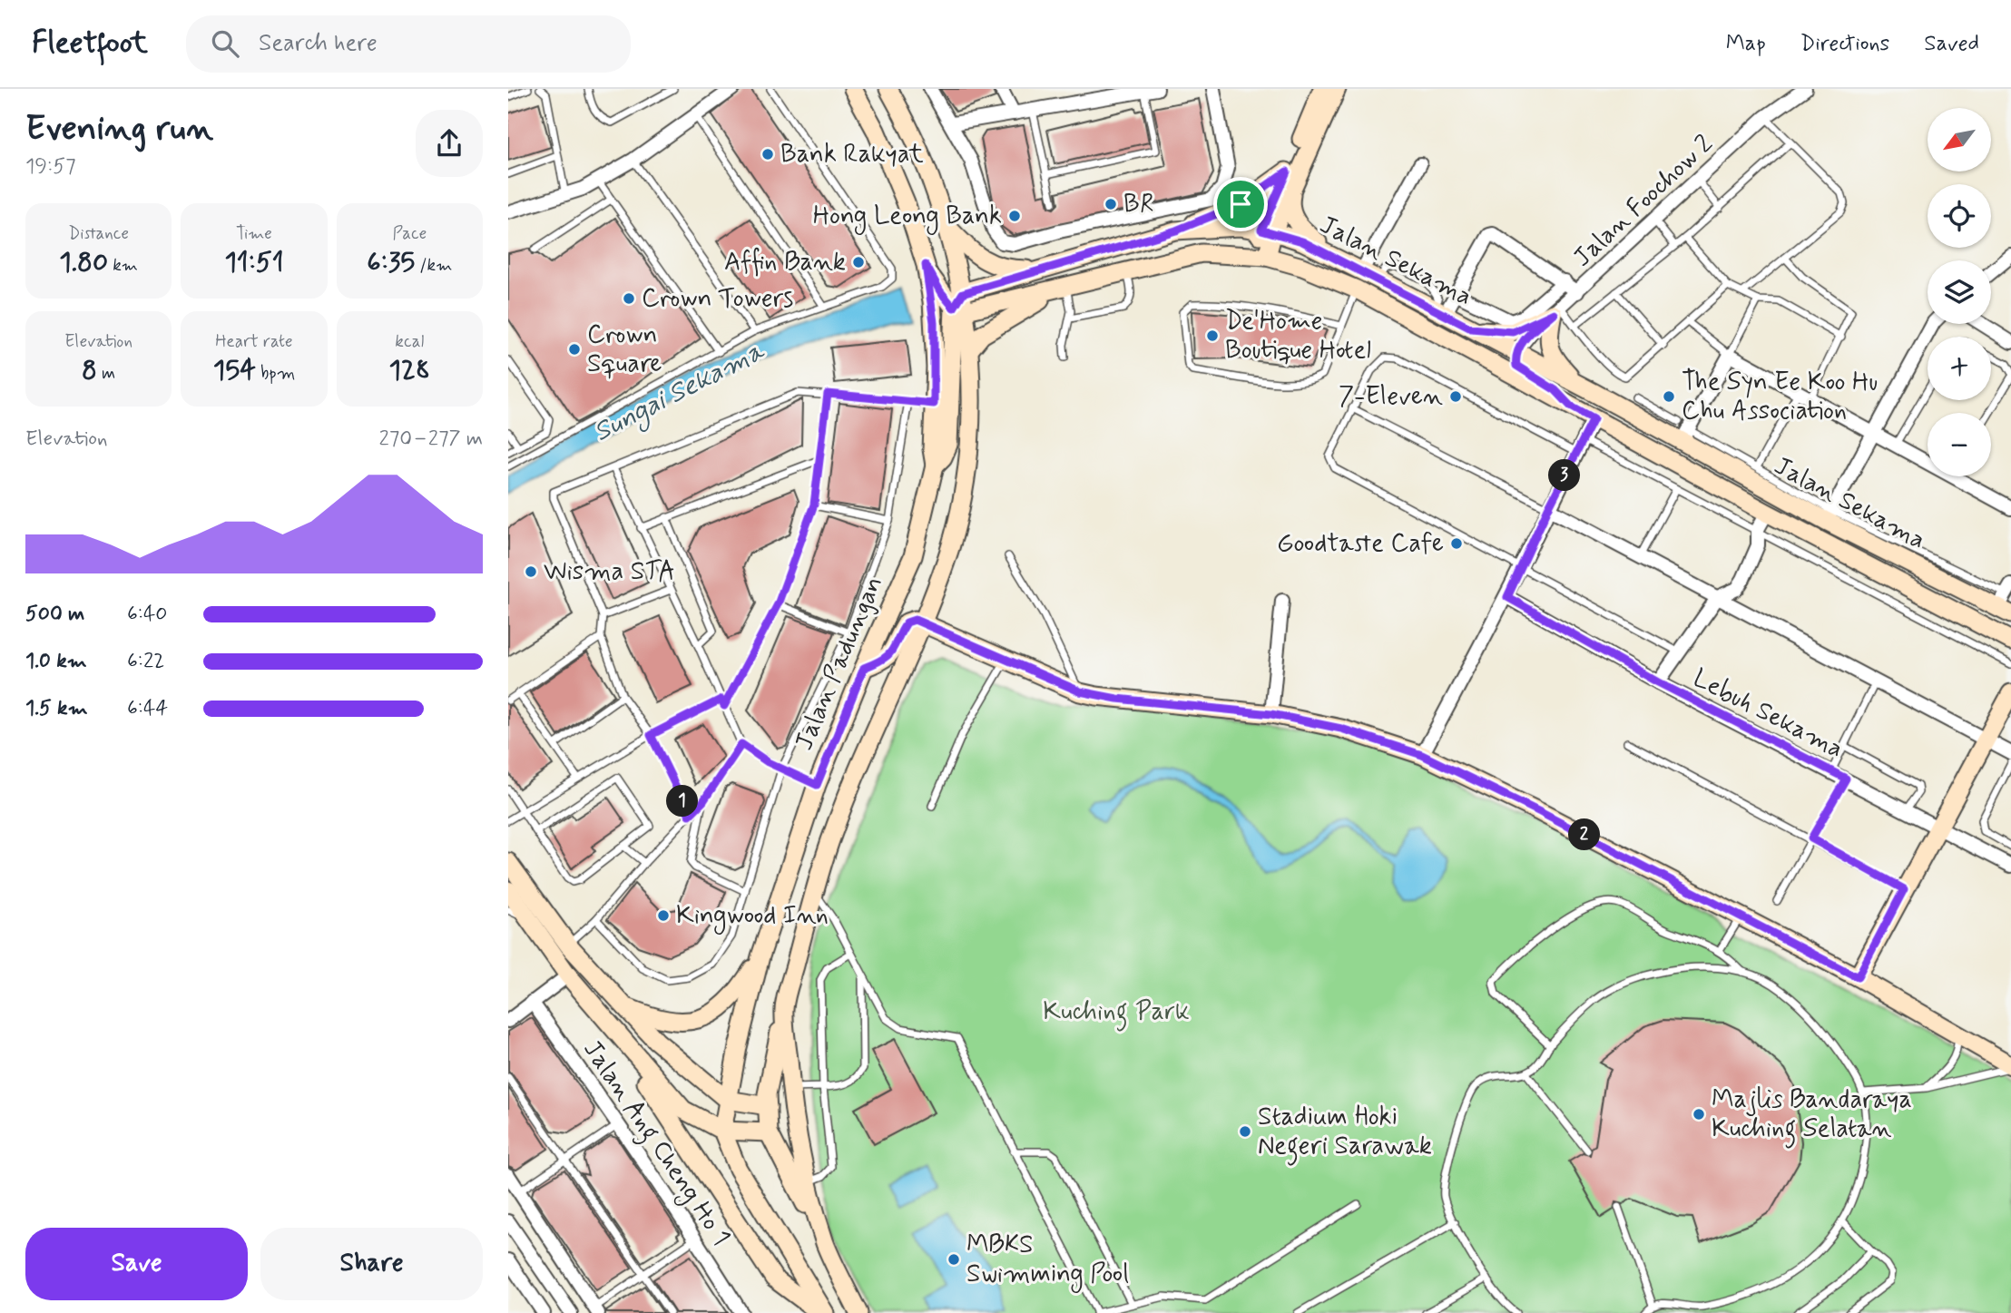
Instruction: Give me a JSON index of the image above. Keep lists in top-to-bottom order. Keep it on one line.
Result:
{"streets":{"main road":["Jalan Sekama","Jalan Padungan"],"street":["Jalan Foochow 2","Lebuh Sekama","Jalan Ang Cheng Ho 1"]},"crossings":[["Jalan Foochow 2","Jalan Sekama"]],"water":["Sungai Sekama"],"parks":["Kuching Park"],"places":["Bank Rakyat","BR","Hong Leong Bank","Affin Bank","Crown Towers","De'Home Boutique Hotel","Crown Square","7-Eleven","The Syn Ee Koo Hu Chu Association","Goodtaste Cafe","Wisma STA","Kingwood Inn","Majlis Bandaraya Kuching Selatan","Stadium Hoki Negeri Sarawak","MBKS Swimming Pool"],"north":"bottom left","page":{"header":"Fleetfoot","search":"Search here","nav":["Map","Directions","Saved"],"heading":["Evening run","19:57"],"map_buttons":["+","−"],"stats":[["Distance","1.80 km"],["Time","11:51"],["Pace","6:35 /km"],["Elevation","8 m"],["Heart rate","154 bpm"],["kcal","128"]],"chart":["Elevation","270–277 m"],"pins":["3","1","2"],"list":[{"name":"500 m","note":"6:40"},{"name":"1.0 km","note":"6:22"},{"name":"1.5 km","note":"6:44"}],"buttons":["Save","Share"]}}
